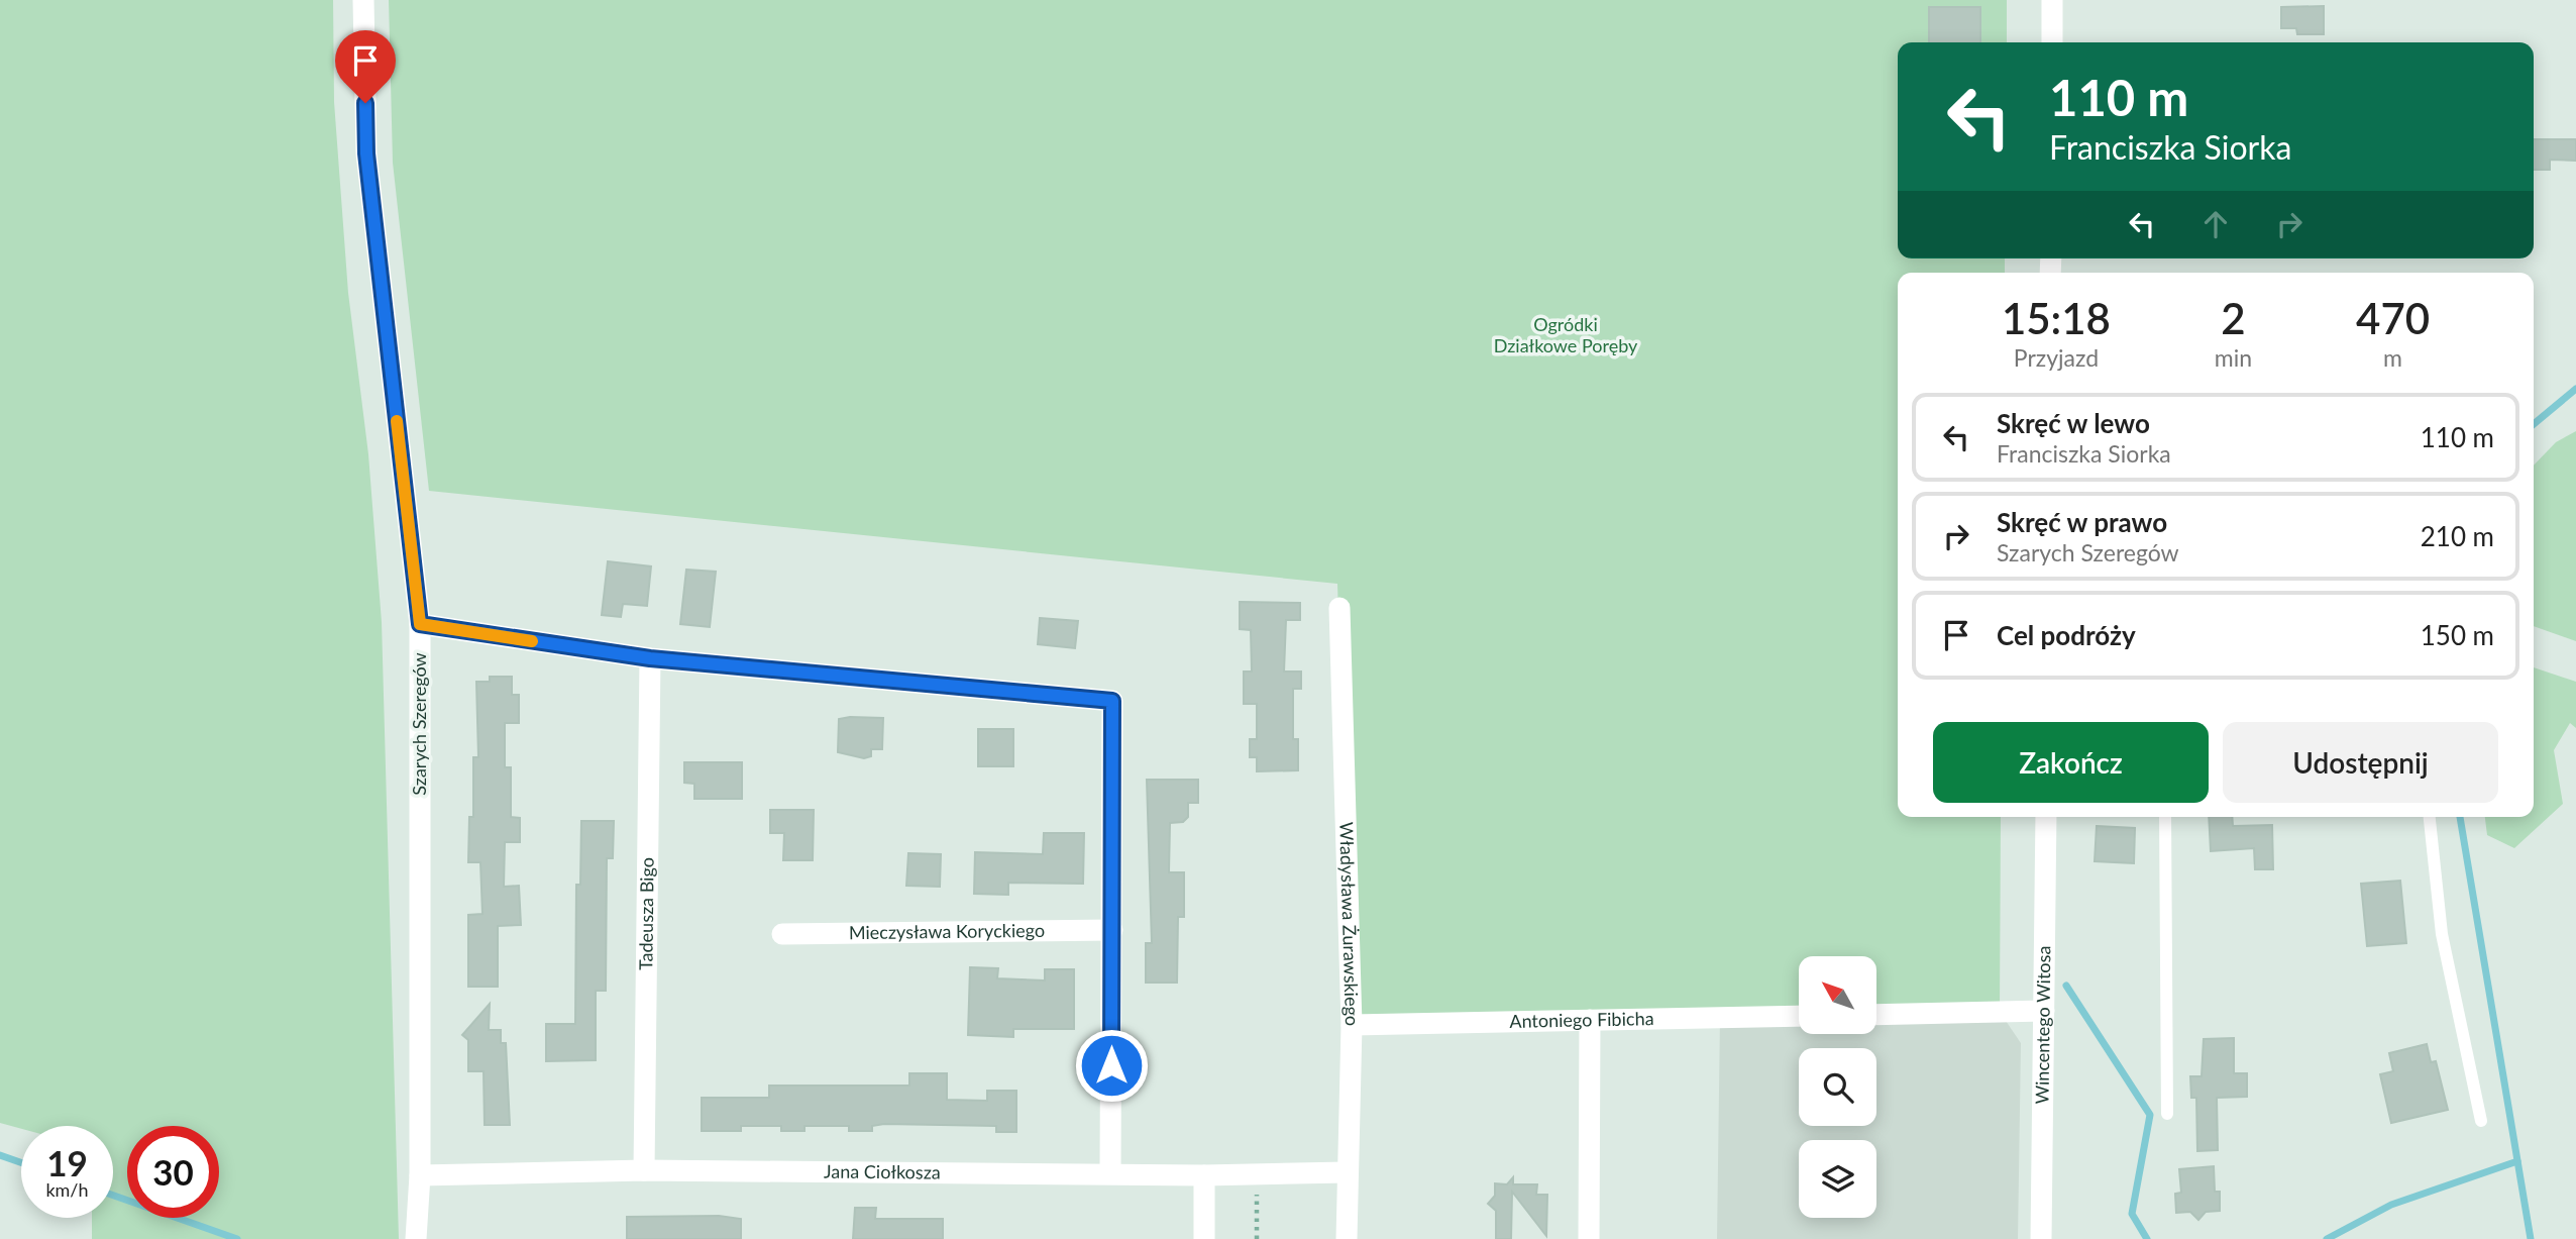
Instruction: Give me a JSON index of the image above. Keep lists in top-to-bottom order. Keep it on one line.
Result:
{"streets":{"street":["Szarych Szeregów","Tadeusza Bigo","Władysława Żurawskiego","Mieczysława Koryckiego","Antoniego Fibicha","Wincentego Witosa","Jana Ciołkosza"]},"crossings":[["Szarych Szeregów","Jana Ciołkosza"],["Tadeusza Bigo","Jana Ciołkosza"],["Władysława Żurawskiego","Antoniego Fibicha"],["Władysława Żurawskiego","Jana Ciołkosza"]],"parks":["Ogródki Działkowe Poręby"],"north":"top left","page":{"turn":["110 m","Franciszka Siorka"],"eta":["15:18","Przyjazd","2","min","470","m"],"list":[{"name":"Skręć w lewo","note":"Franciszka Siorka","value":"110 m"},{"name":"Skręć w prawo","note":"Szarych Szeregów","value":"210 m"},{"name":"Cel podróży","value":"150 m"}],"buttons":["Zakończ","Udostępnij"],"speed":"19 km/h","limit":"30"}}
